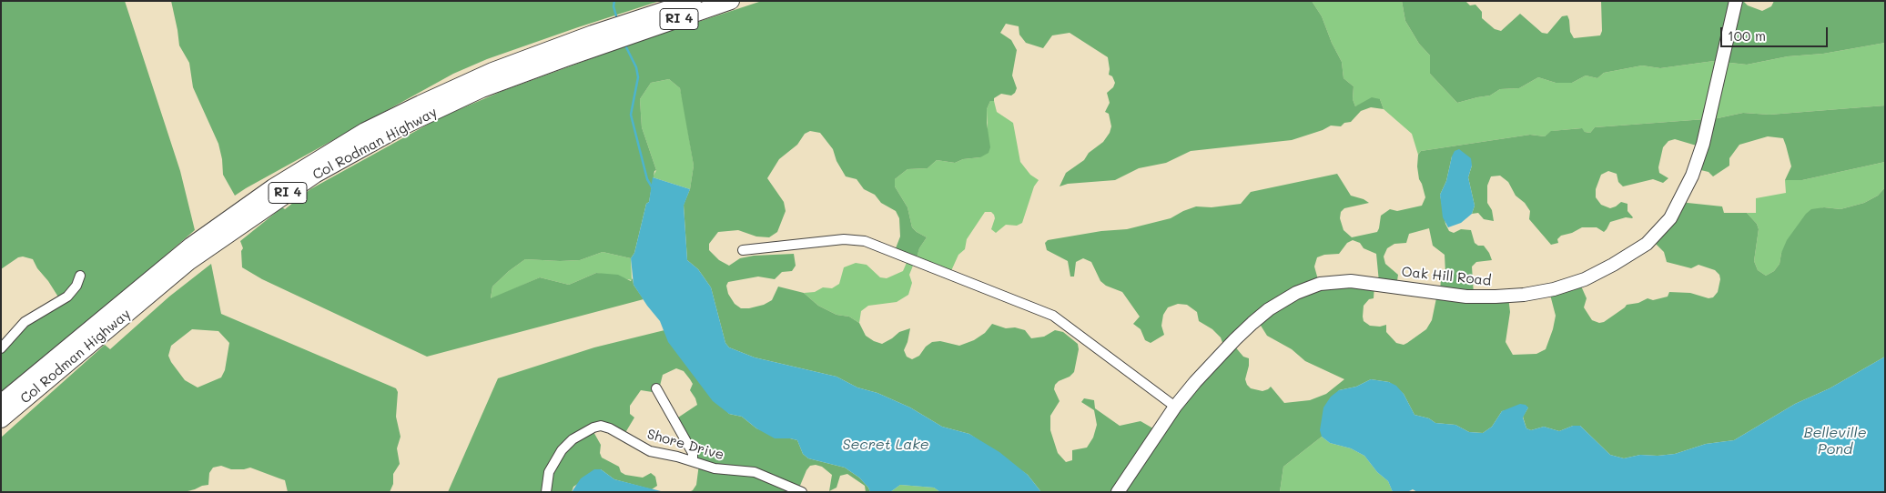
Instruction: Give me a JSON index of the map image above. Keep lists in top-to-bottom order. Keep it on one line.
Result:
{"streets":{"highway":["RI 4","Col Rodman Highway"],"street":["Oak Hill Road","Shore Drive"]},"water":["Belleville Pond","Secret Lake"],"scale_bar":"100 m"}
